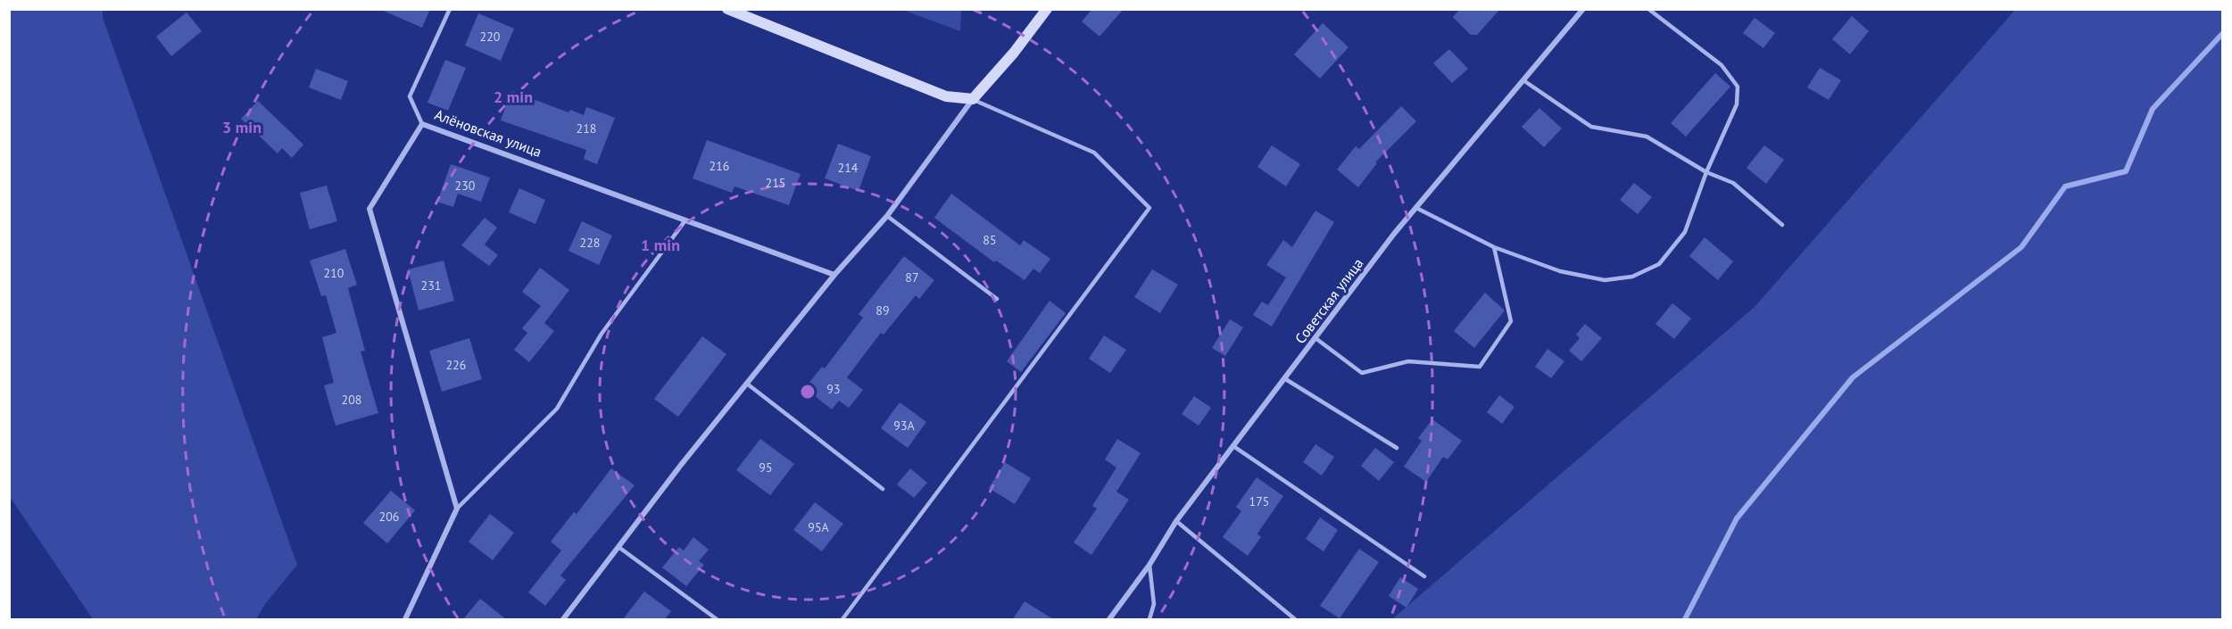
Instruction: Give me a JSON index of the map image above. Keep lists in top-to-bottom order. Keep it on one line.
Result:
{"streets":{"street":["Алёновская улица","Советская улица"]},"house_numbers":["220","218","216","214","215","230","85","228","210","87","231","89","226","93","208","93А","95","175","206","95А"],"rings":["2 min","3 min","1 min"]}
